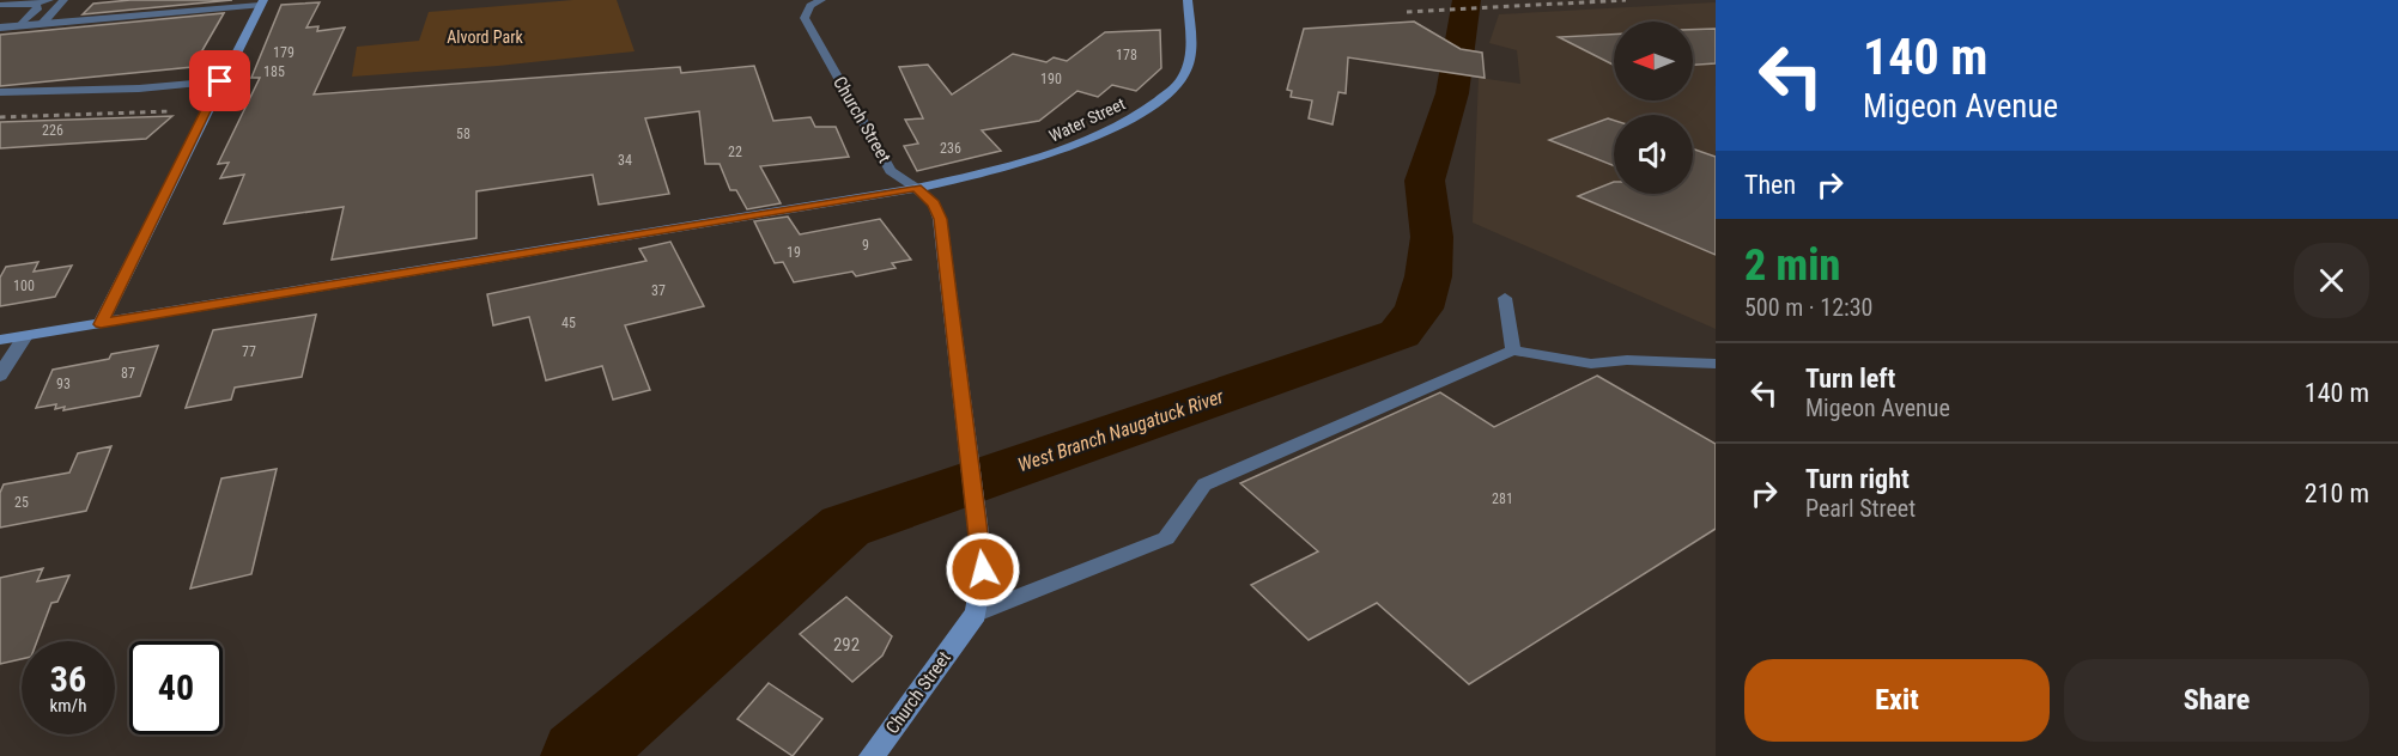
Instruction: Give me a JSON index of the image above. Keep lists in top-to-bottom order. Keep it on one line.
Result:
{"streets":{"main road":["Church Street","Water Street"]},"crossings":[["Church Street","Water Street"]],"water":["West Branch Naugatuck River"],"parks":["Alvord Park"],"house_numbers":["179","178","185","190","226","58","236","22","34","9","19","100","37","45","77","87","93","281","25","292"],"north":"left","page":{"turn":["140 m","Migeon Avenue"],"then":"Then","heading":["2 min","500 m · 12:30"],"list":[{"name":"Turn left","note":"Migeon Avenue","value":"140 m"},{"name":"Turn right","note":"Pearl Street","value":"210 m"}],"speed":"36 km/h","limit":"40","buttons":["Exit","Share"]}}
